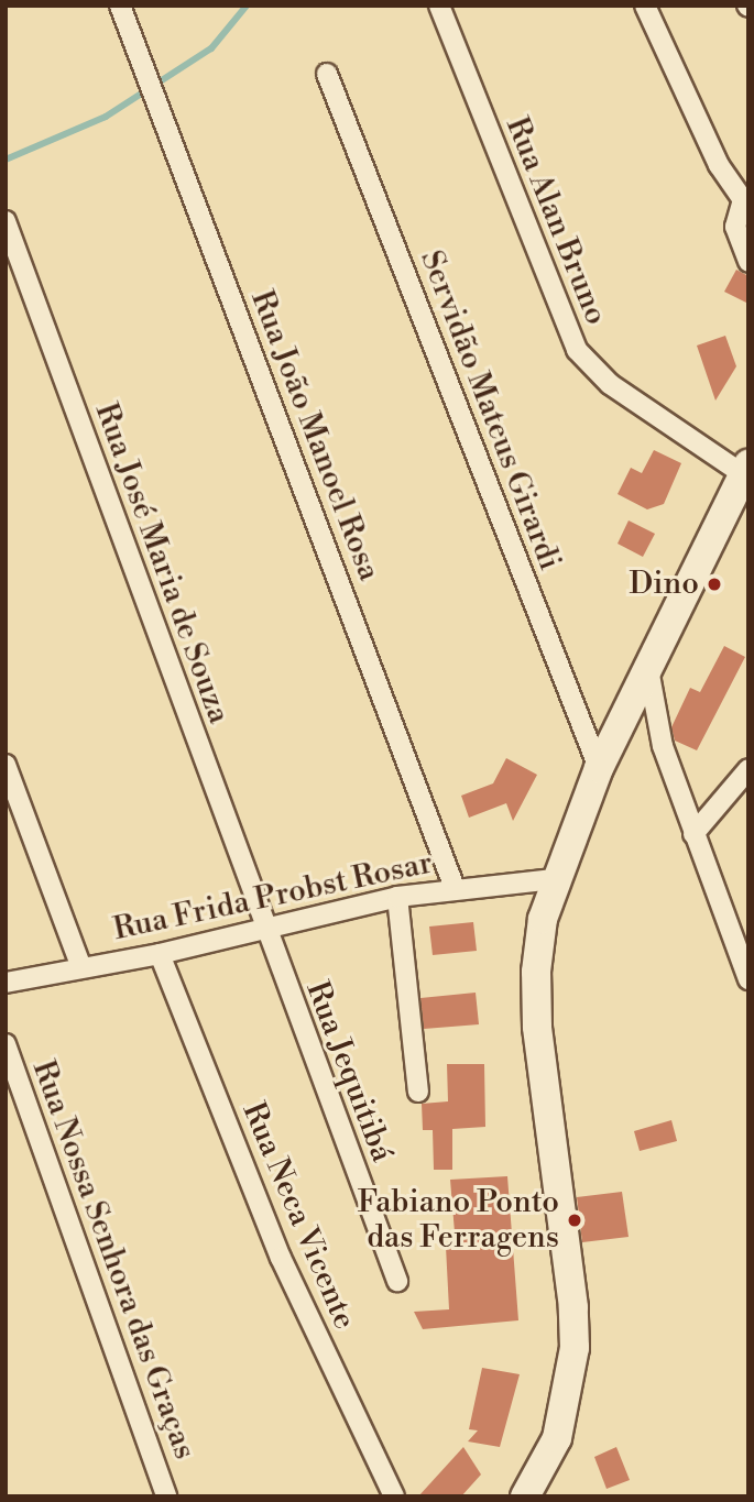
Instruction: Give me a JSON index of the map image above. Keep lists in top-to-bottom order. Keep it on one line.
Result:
{"streets":{"street":["Rua Alan Bruno","Servidão Mateus Girardi","Rua João Manoel Rosa","Rua José Maria de Souza","Rua Frida Probst Rosar","Rua Jequitibá","Rua Neca Vicente","Rua Nossa Senhora das Graças"]},"crossings":[["Rua João Manoel Rosa","Rua Frida Probst Rosar"],["Rua José Maria de Souza","Rua Frida Probst Rosar"],["Rua José Maria de Souza","Rua Jequitibá"],["Rua Frida Probst Rosar","Rua Jequitibá"],["Rua Frida Probst Rosar","Rua Neca Vicente"]],"places":["Dino","Fabiano Ponto das Ferragens"]}
